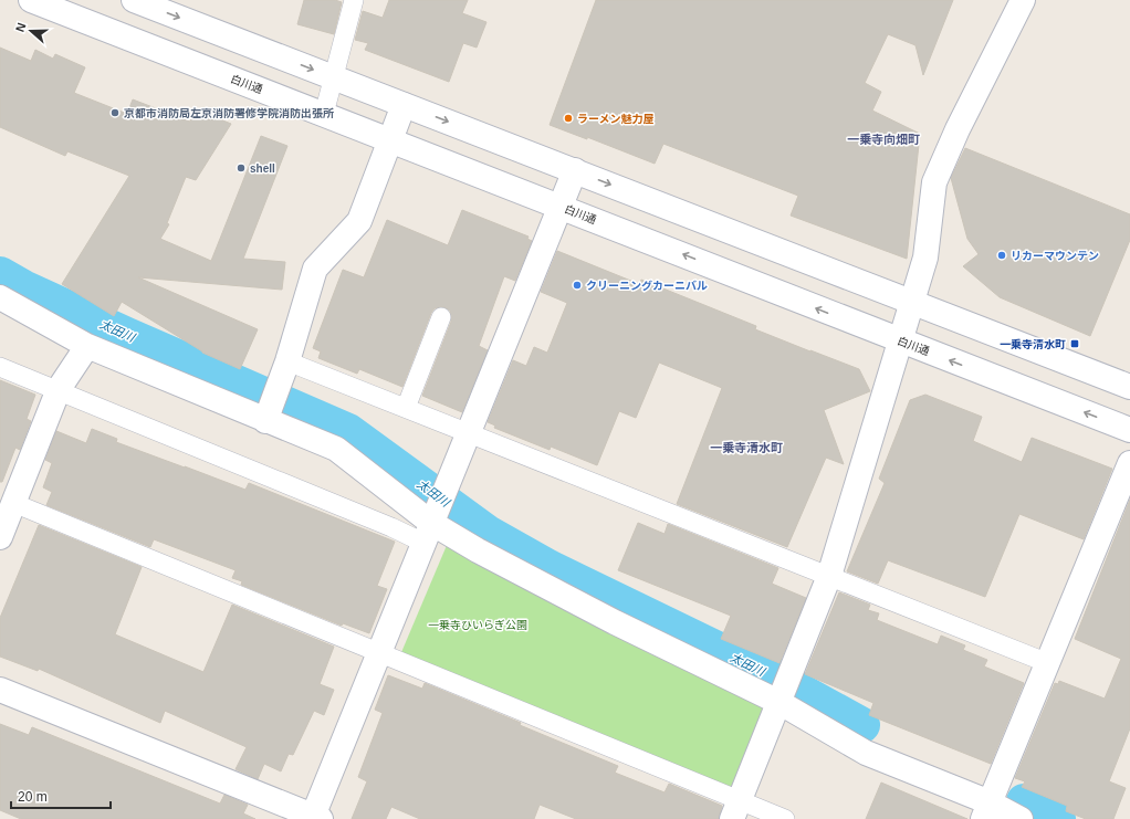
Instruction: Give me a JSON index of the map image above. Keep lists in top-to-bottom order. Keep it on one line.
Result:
{"streets":{"street":["白川通"]},"districts":["一乗寺向畑町","一乗寺清水町"],"water":["太田川"],"parks":["一乗寺ひいらぎ公園"],"places":{"other":["京都市消防局左京消防署修学院消防出張所","ラーメン魅力屋","shell","リカーマウンテン","クリーニングカーニバル"],"transit":["一乗寺清水町"]},"scale_bar":"20 m","north":"left"}
